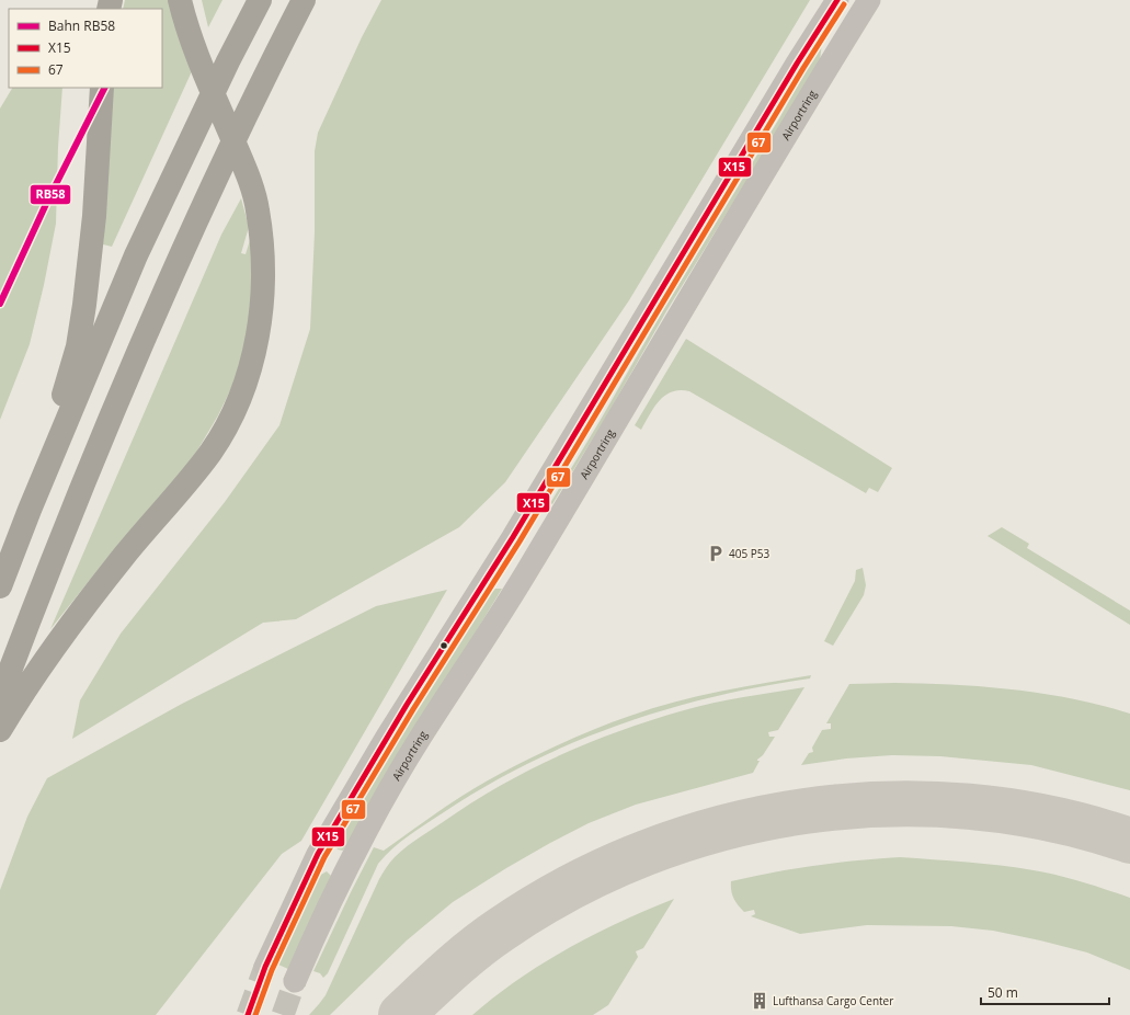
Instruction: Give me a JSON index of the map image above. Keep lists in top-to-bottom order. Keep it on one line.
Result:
{"streets":{"street":["Airportring"]},"places":{"parking":["405 P53"],"building":["Lufthansa Cargo Center"]},"lines":["transit line X15","transit line 67","rail line RB58"],"legend":["Bahn RB58","X15","67"],"scale_bar":"50 m"}
